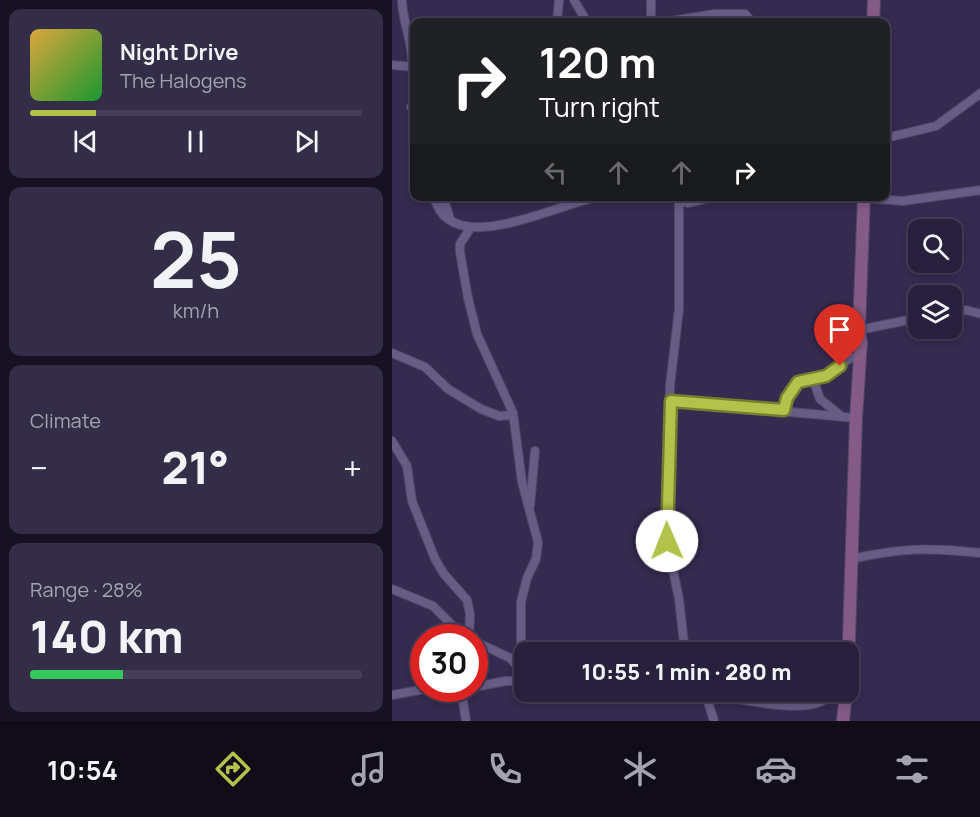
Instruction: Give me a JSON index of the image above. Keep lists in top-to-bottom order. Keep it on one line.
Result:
{"page":{"turn":["120 m","Turn right"],"song":["Night Drive","The Halogens"],"tile":[["25","km/h"],"Climate",["Range · 28%","140 km"]],"heat":["−","21°","+"],"limit":"30","trip":"10:55 · 1 min · 280 m","tabs":"10:54"}}
